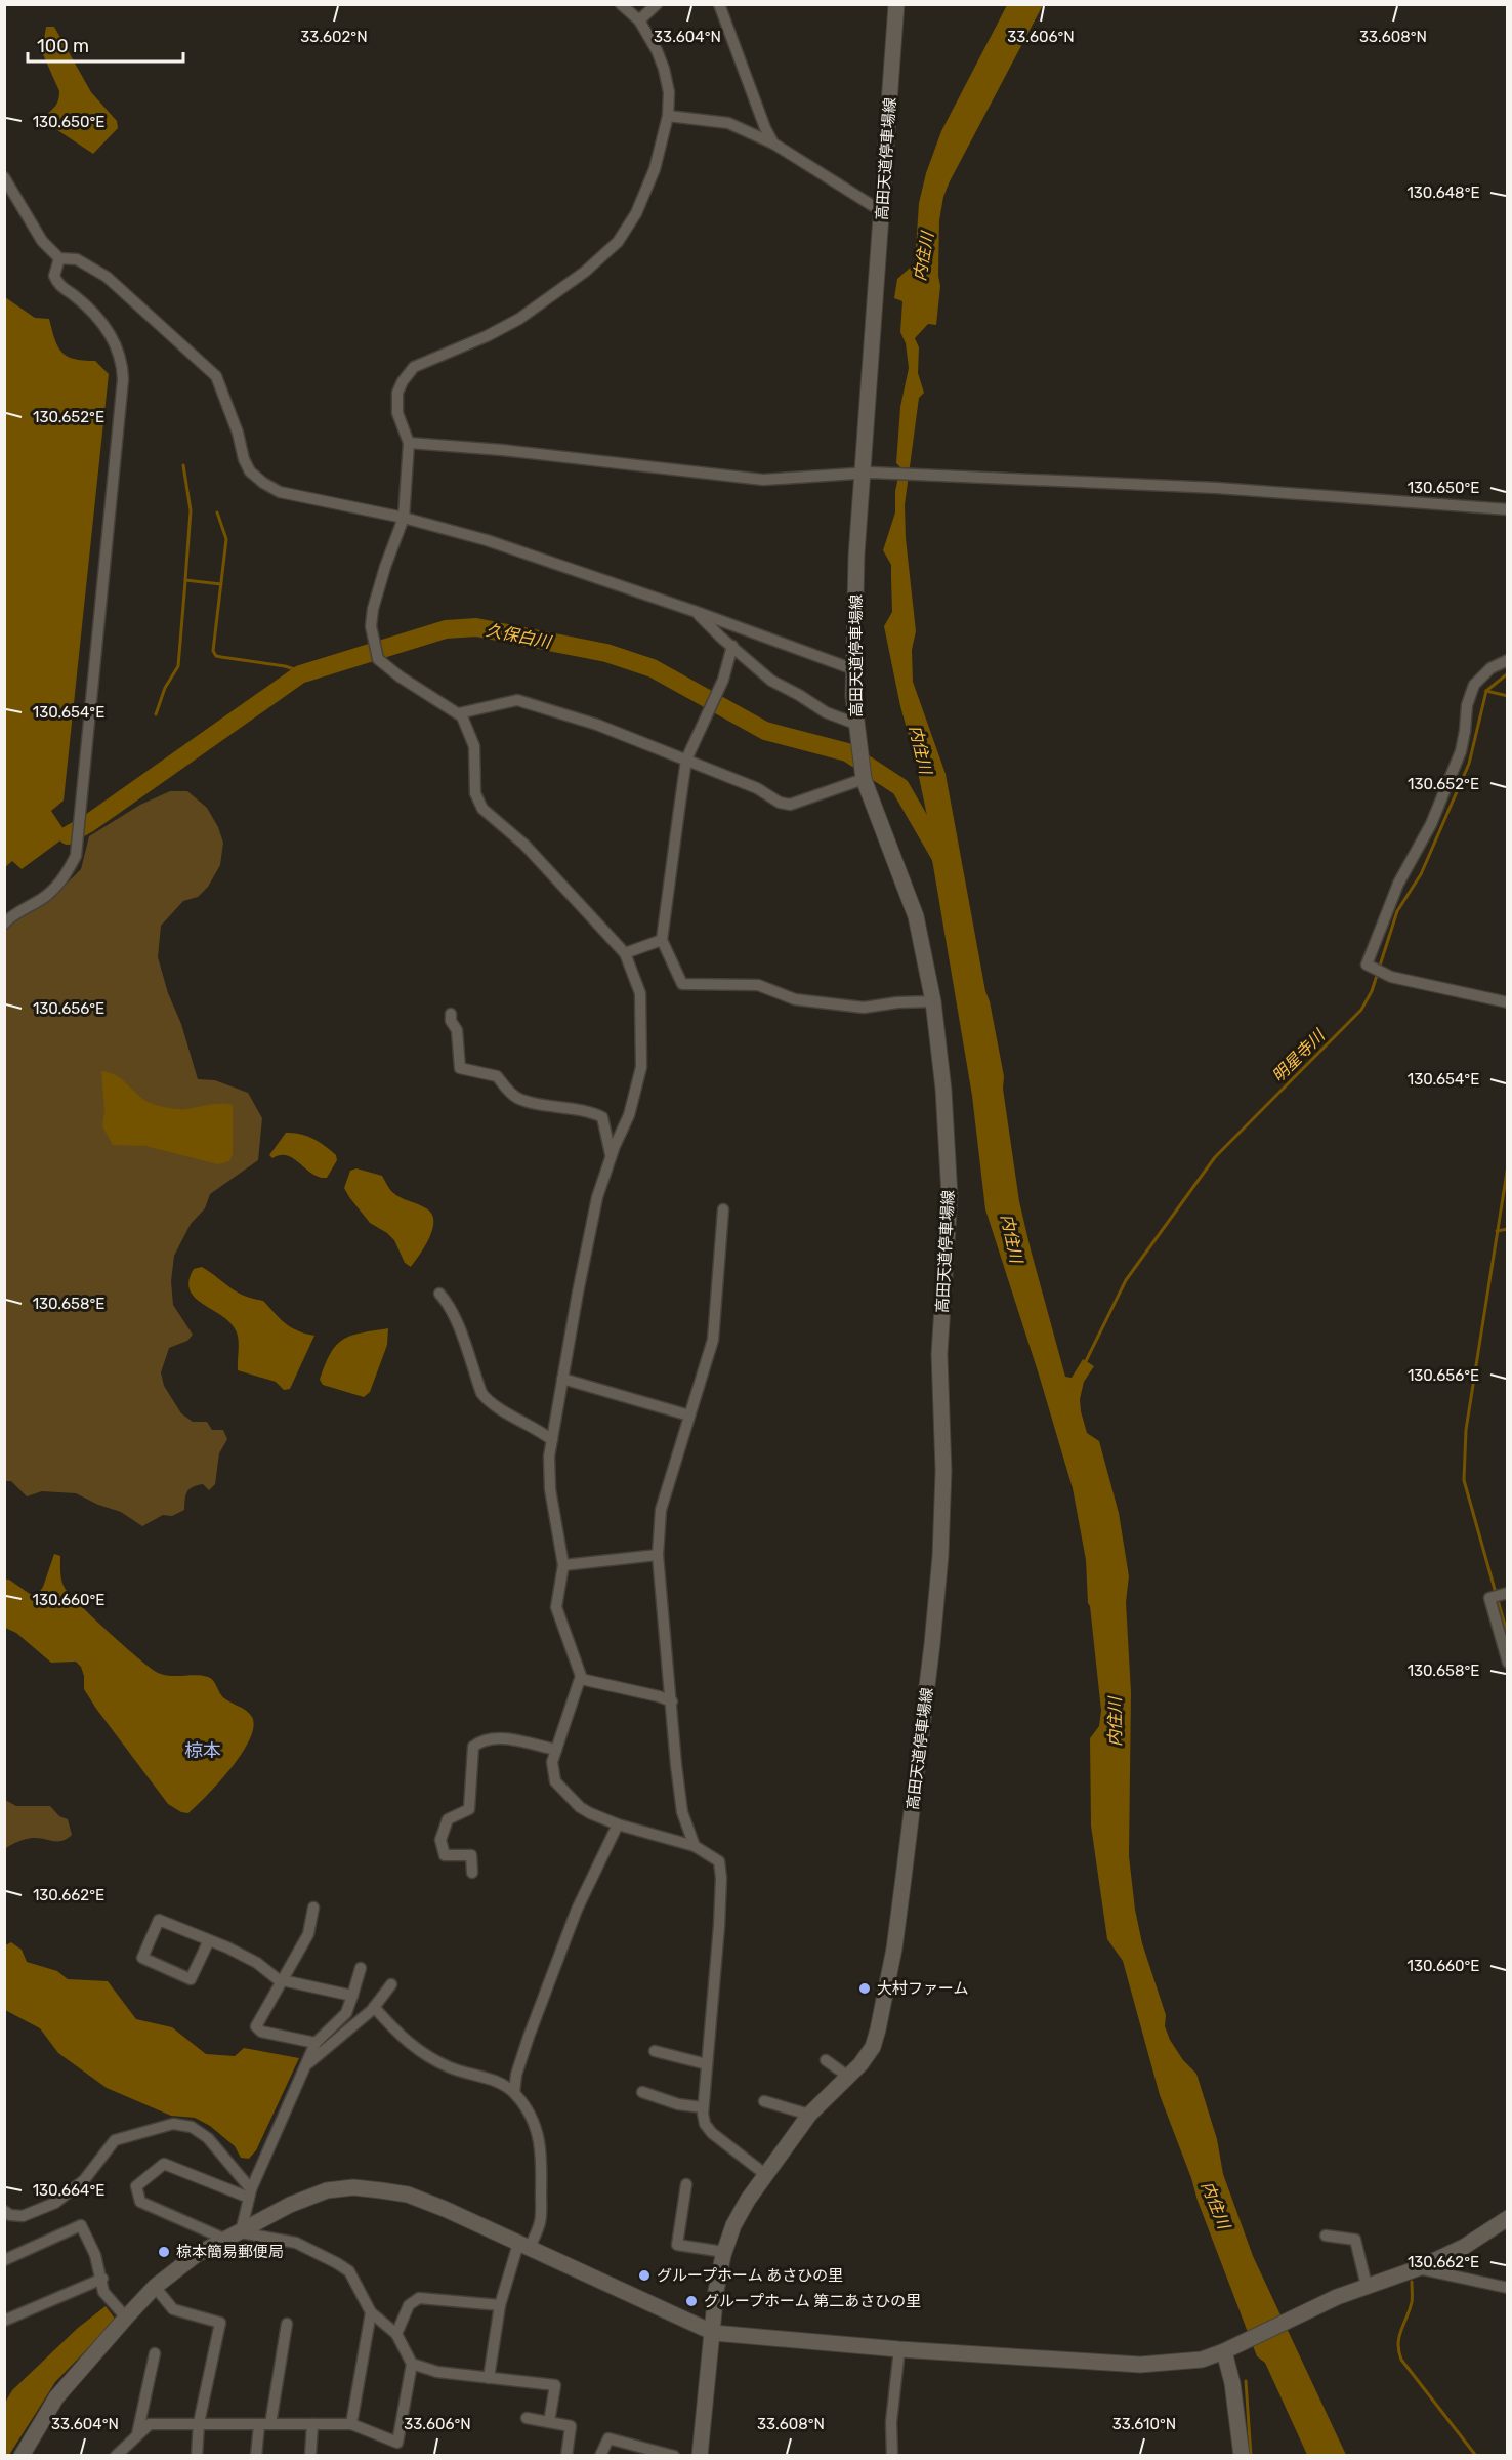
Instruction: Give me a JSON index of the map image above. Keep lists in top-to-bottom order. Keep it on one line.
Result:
{"streets":{"main road":["高田天道停車場線"]},"districts":["椋本"],"water":["内住川","久保白川","明星寺川"],"places":["大村ファーム","椋本簡易郵便局","グループホーム あさひの里","グループホーム 第二あさひの里"],"scale_bar":"100 m","coordinates":["33.602°N","33.604°N","33.606°N","33.608°N","130.650°E","130.648°E","130.652°E","130.654°E","130.656°E","130.658°E","130.660°E","130.662°E","130.664°E","33.610°N"]}
